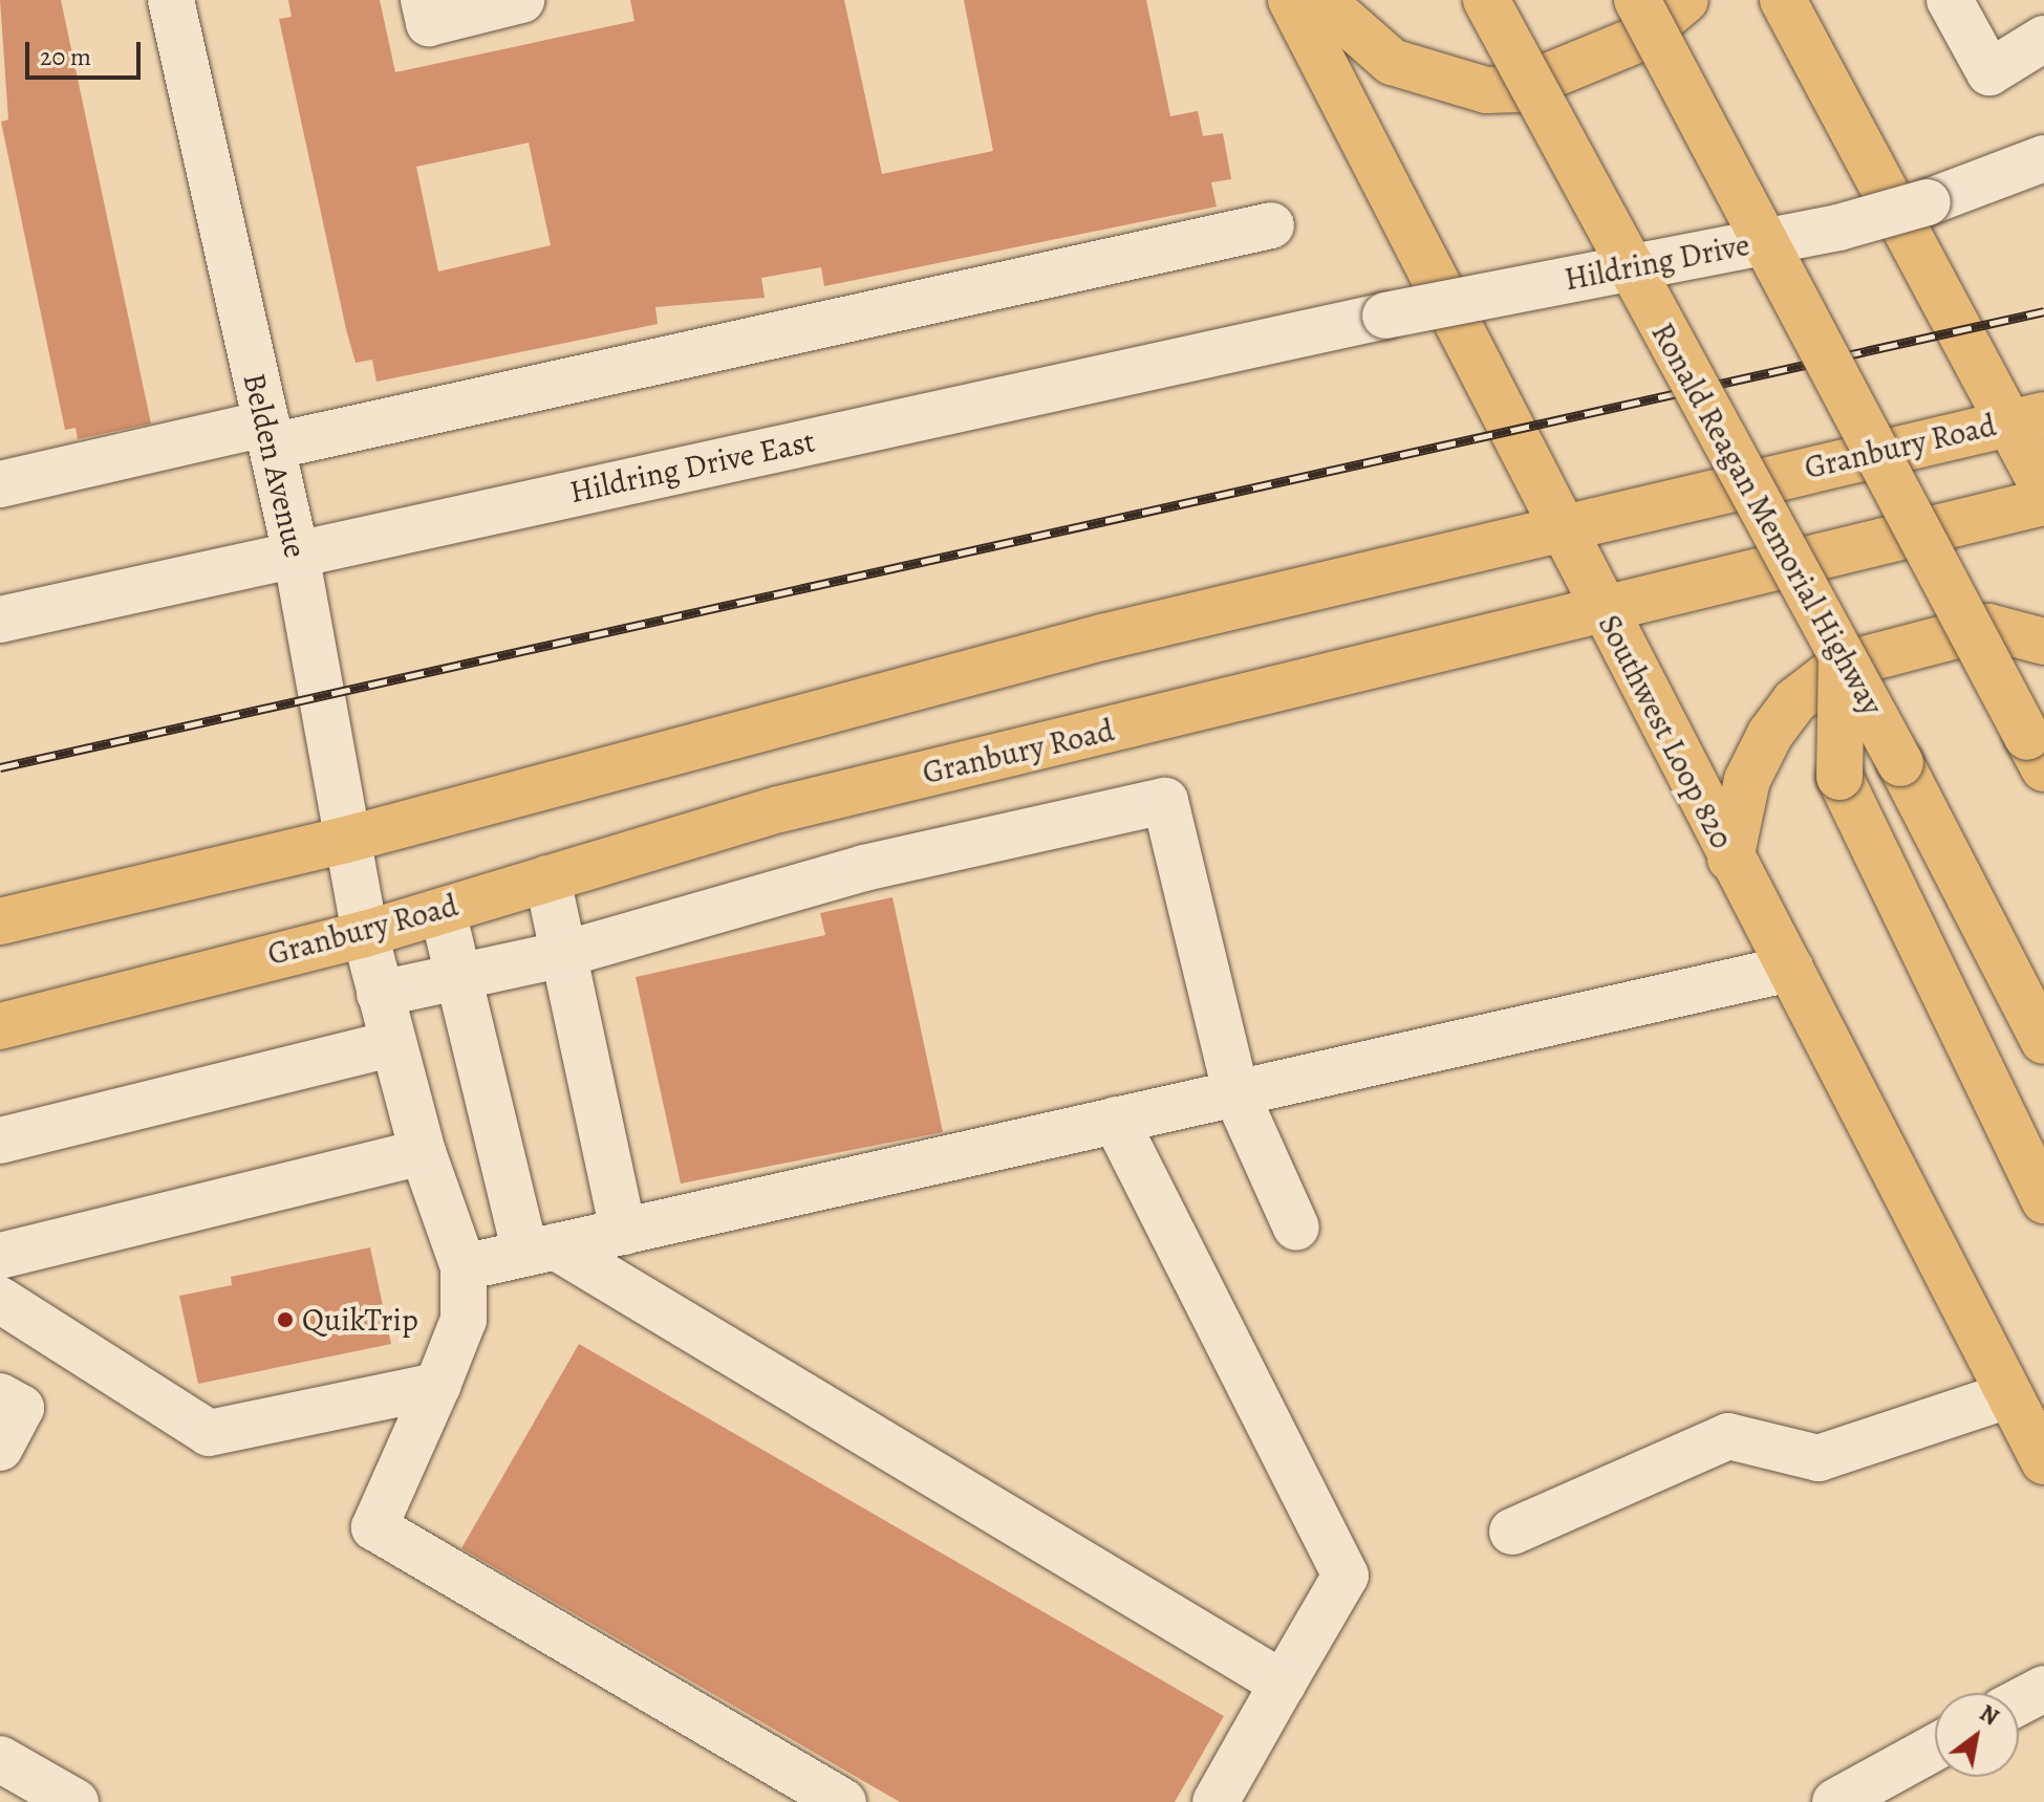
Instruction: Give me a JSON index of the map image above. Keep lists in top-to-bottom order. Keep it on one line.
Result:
{"streets":{"main road":["Granbury Road","Ronald Reagan Memorial Highway","Southwest Loop 820"],"street":["Hildring Drive","Belden Avenue","Hildring Drive East"]},"crossings":[["Hildring Drive","Hildring Drive East"],["Granbury Road","Belden Avenue"],["Granbury Road","Southwest Loop 820"],["Belden Avenue","Hildring Drive East"]],"places":["QuikTrip"],"scale_bar":"20 m","north":"top right"}
